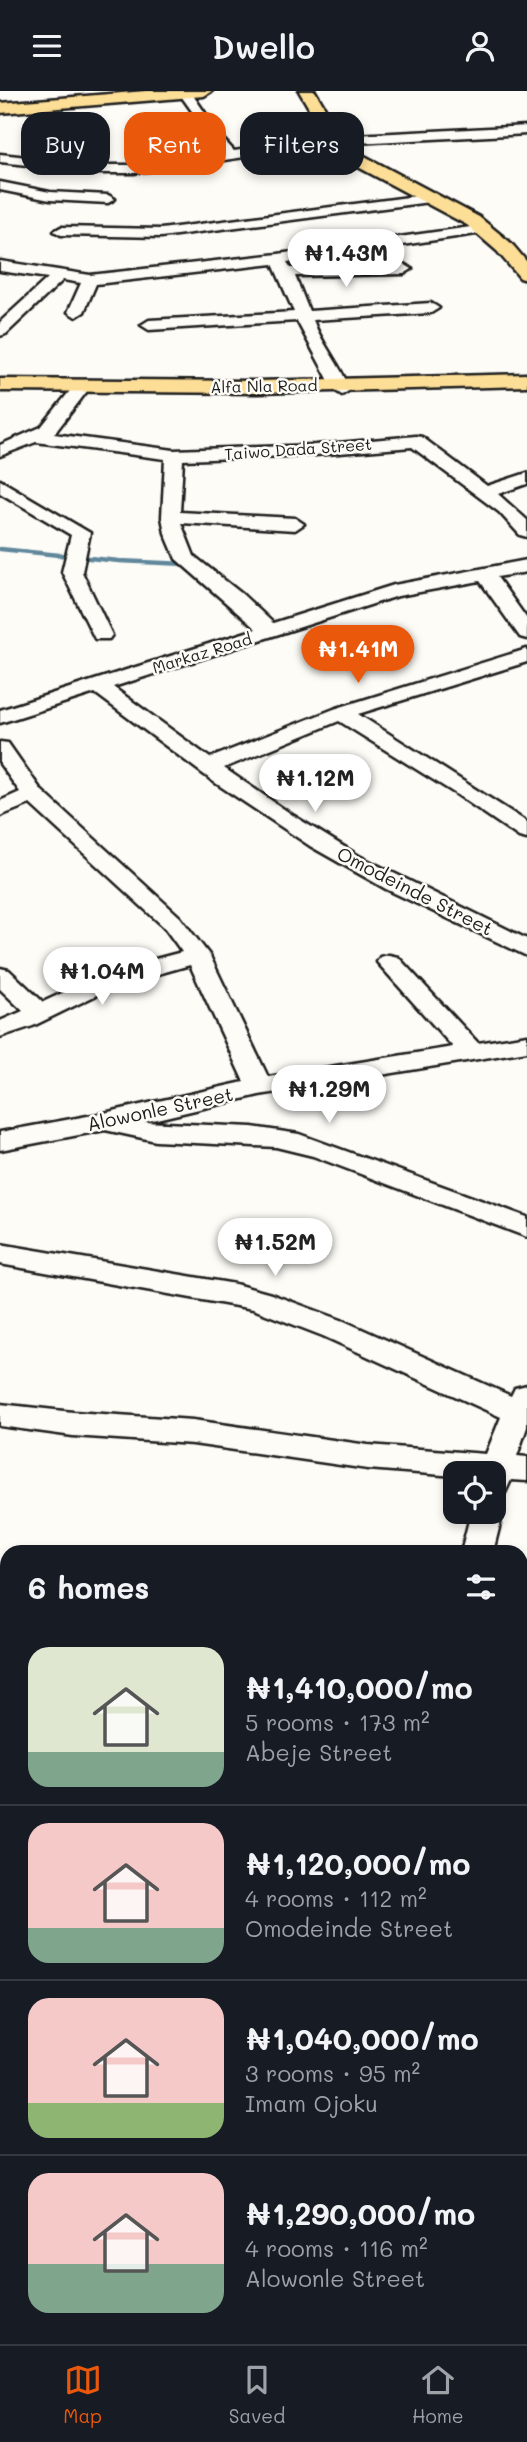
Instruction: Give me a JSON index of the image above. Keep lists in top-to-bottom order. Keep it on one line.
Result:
{"streets":{"main road":["Alfa Nla Road"],"street":["Taiwo Dada Street","Markaz Road","Omodeinde Street","Alowonle Street"]},"crossings":[["Markaz Road","Omodeinde Street"]],"page":{"header":"Dwello","chip":["Buy","Rent","Filters"],"price":["₦1.43M","₦1.41M","₦1.12M","₦1.04M","₦1.29M","₦1.52M"],"heading":"6 homes","list":[{"name":"₦1,410,000/mo","note":"5 rooms · 173 m² · Abeje Street"},{"name":"₦1,120,000/mo","note":"4 rooms · 112 m² · Omodeinde Street"},{"name":"₦1,040,000/mo","note":"3 rooms · 95 m² · Imam Ojoku"},{"name":"₦1,290,000/mo","note":"4 rooms · 116 m² · Alowonle Street"}],"tabs":["Map","Saved","Home"]}}
